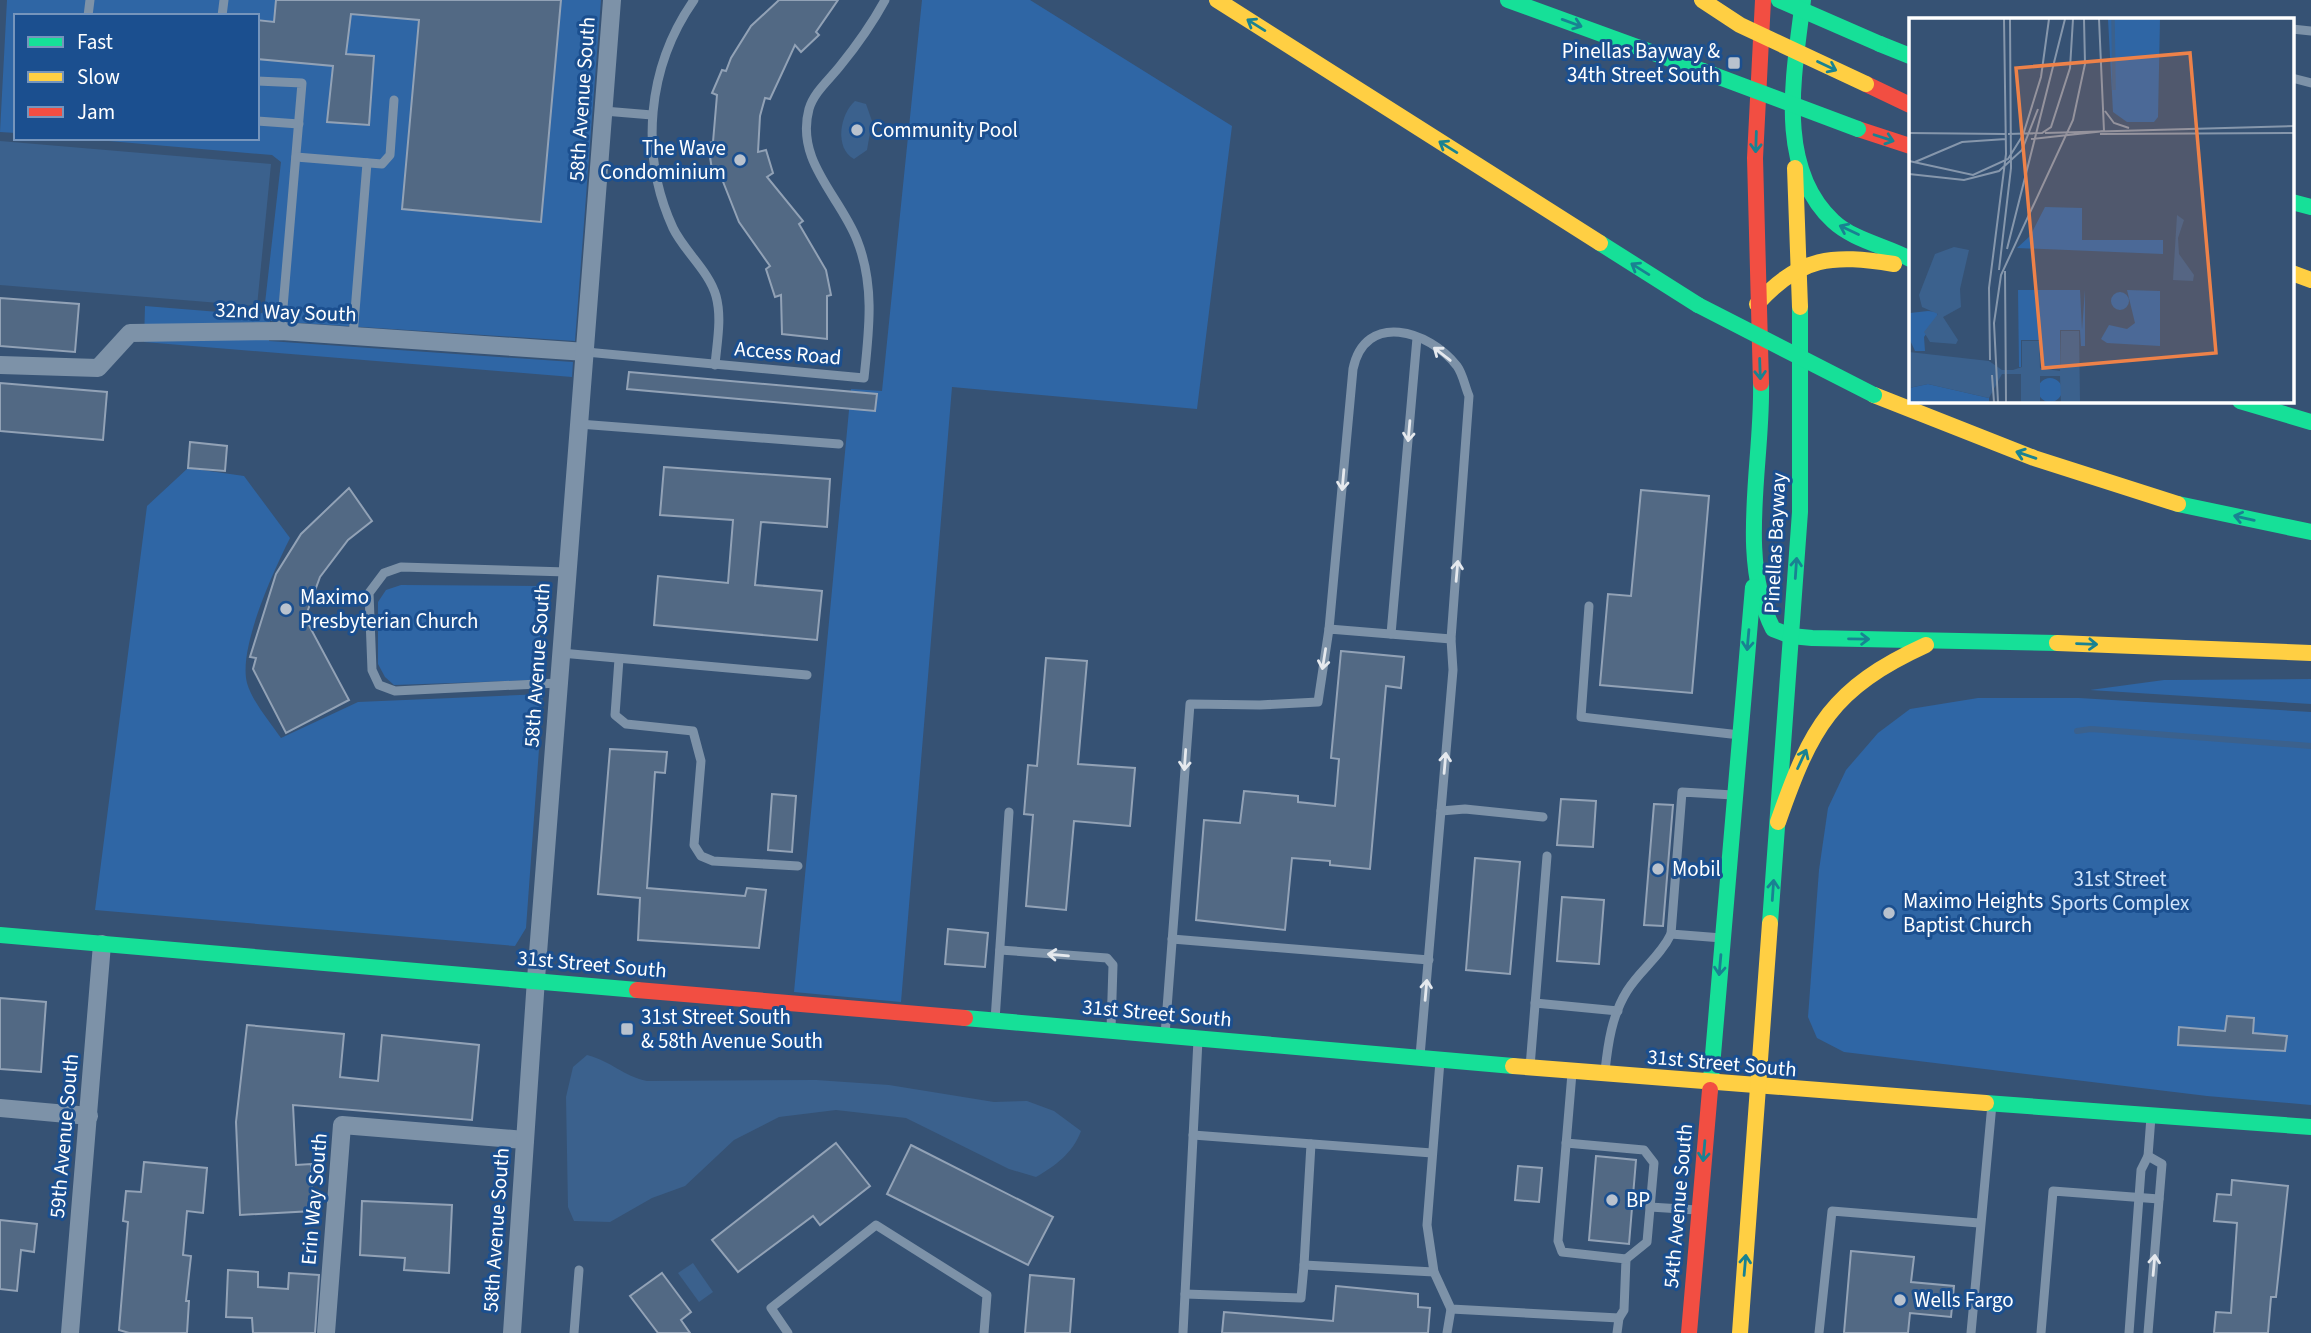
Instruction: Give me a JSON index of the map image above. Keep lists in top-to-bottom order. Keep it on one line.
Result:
{"streets":{"main road":["Pinellas Bayway","31st Street South","54th Avenue South"],"street":["58th Avenue South","32nd Way South","59th Avenue South","Erin Way South"],"lane":["Access Road"]},"crossings":[["58th Avenue South","32nd Way South"],["58th Avenue South","Access Road"],["58th Avenue South","31st Street South"],["58th Avenue South","Erin Way South"],["32nd Way South","Access Road"],["Pinellas Bayway","31st Street South"],["Pinellas Bayway","54th Avenue South"],["31st Street South","59th Avenue South"],["31st Street South","54th Avenue South"]],"parks":["31st Street Sports Complex"],"places":{"transit":["Pinellas Bayway & 34th Street South","31st Street South & 58th Avenue South"],"other":["Community Pool","The Wave Condominium","Maximo Presbyterian Church","Mobil","Maximo Heights Baptist Church","BP","Wells Fargo"]},"legend":["Fast","Slow","Jam"]}
